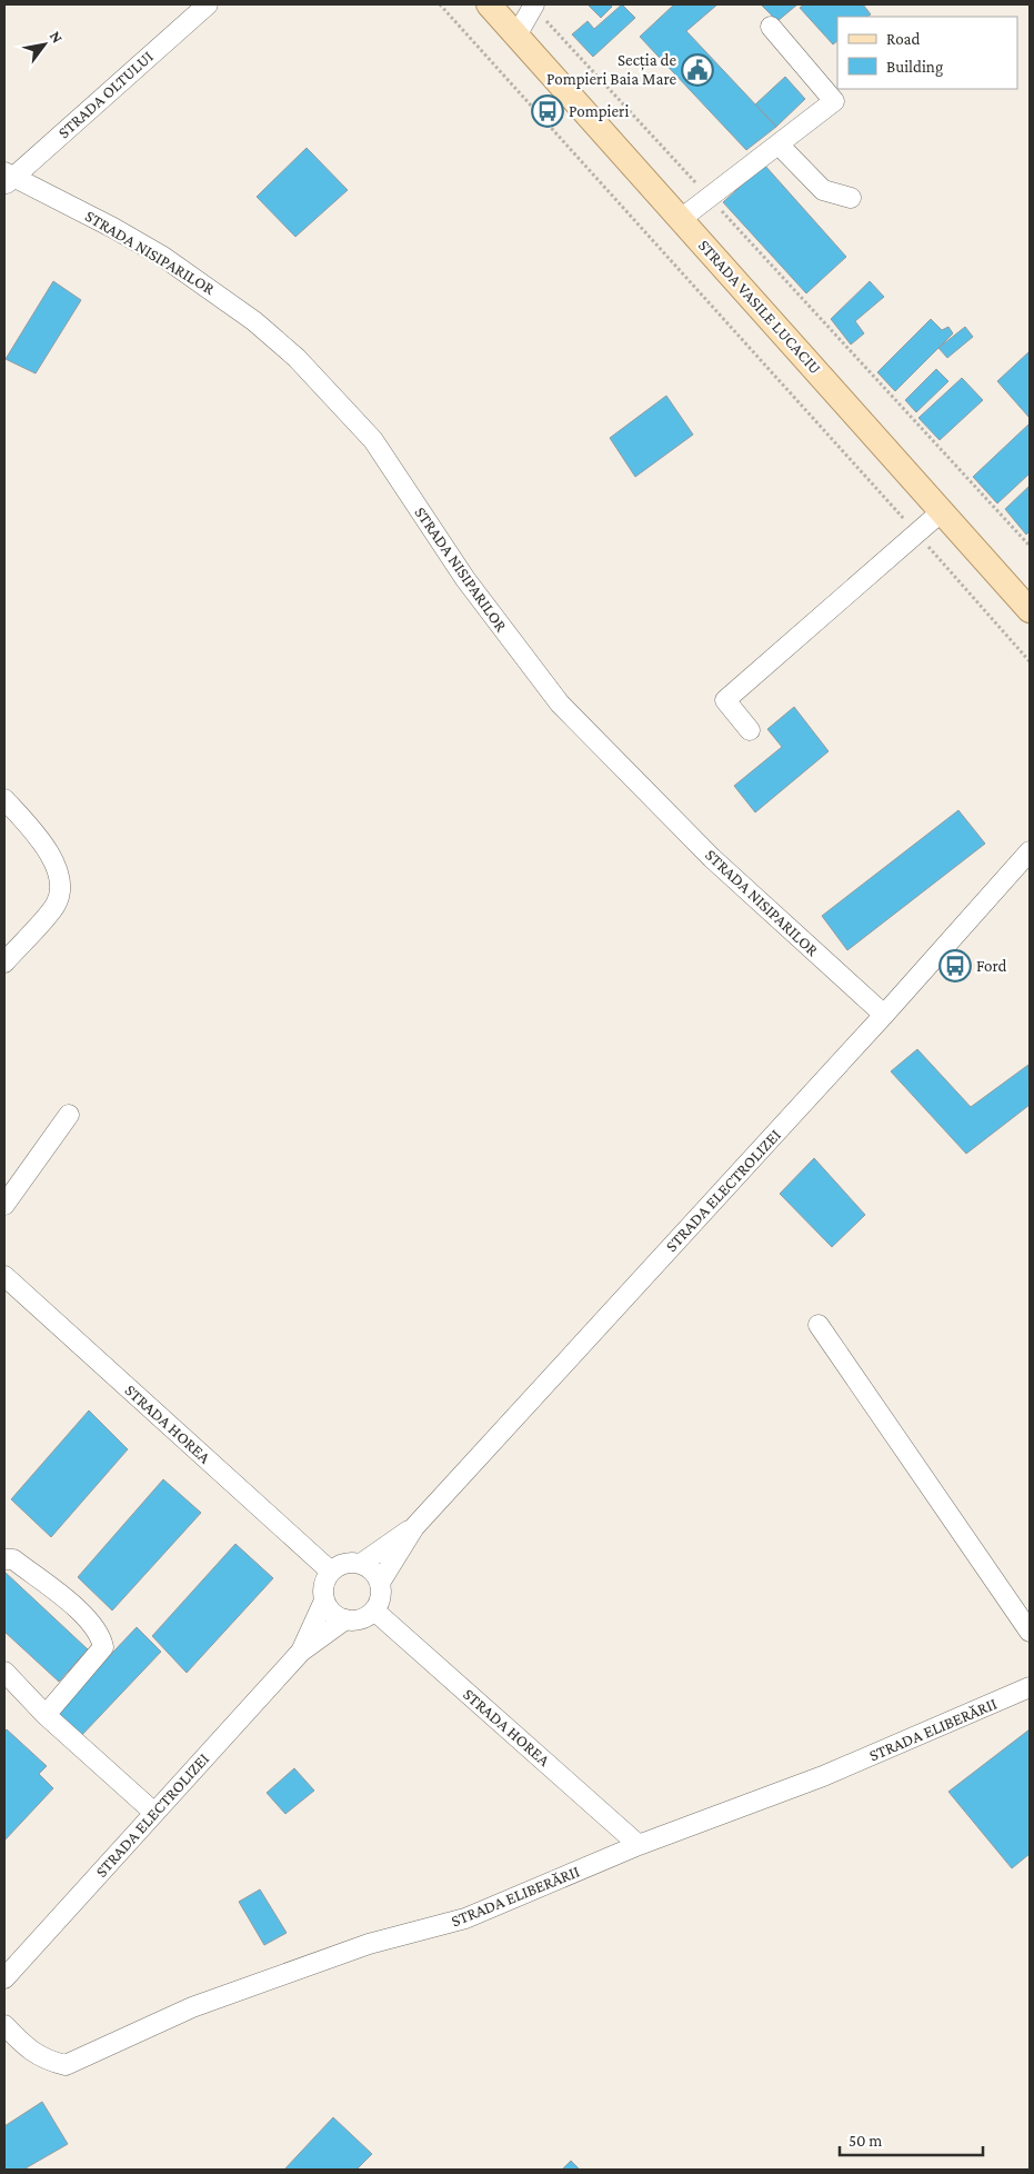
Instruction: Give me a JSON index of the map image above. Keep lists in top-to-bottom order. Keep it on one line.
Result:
{"streets":{"main road":["STRADA VASILE LUCACIU"],"street":["STRADA OLTULUI","STRADA NISIPARILOR","STRADA ELECTROLIZEI","STRADA HOREA","STRADA ELIBERĂRII"]},"crossings":[["STRADA OLTULUI","STRADA NISIPARILOR"],["STRADA NISIPARILOR","STRADA ELECTROLIZEI"],["STRADA ELECTROLIZEI","STRADA HOREA"],["STRADA HOREA","STRADA ELIBERĂRII"]],"places":{"public building":["Secția de Pompieri Baia Mare"],"bus stop":["Pompieri","Ford"]},"legend":["Road","Building"],"scale_bar":"50 m","north":"top right"}
